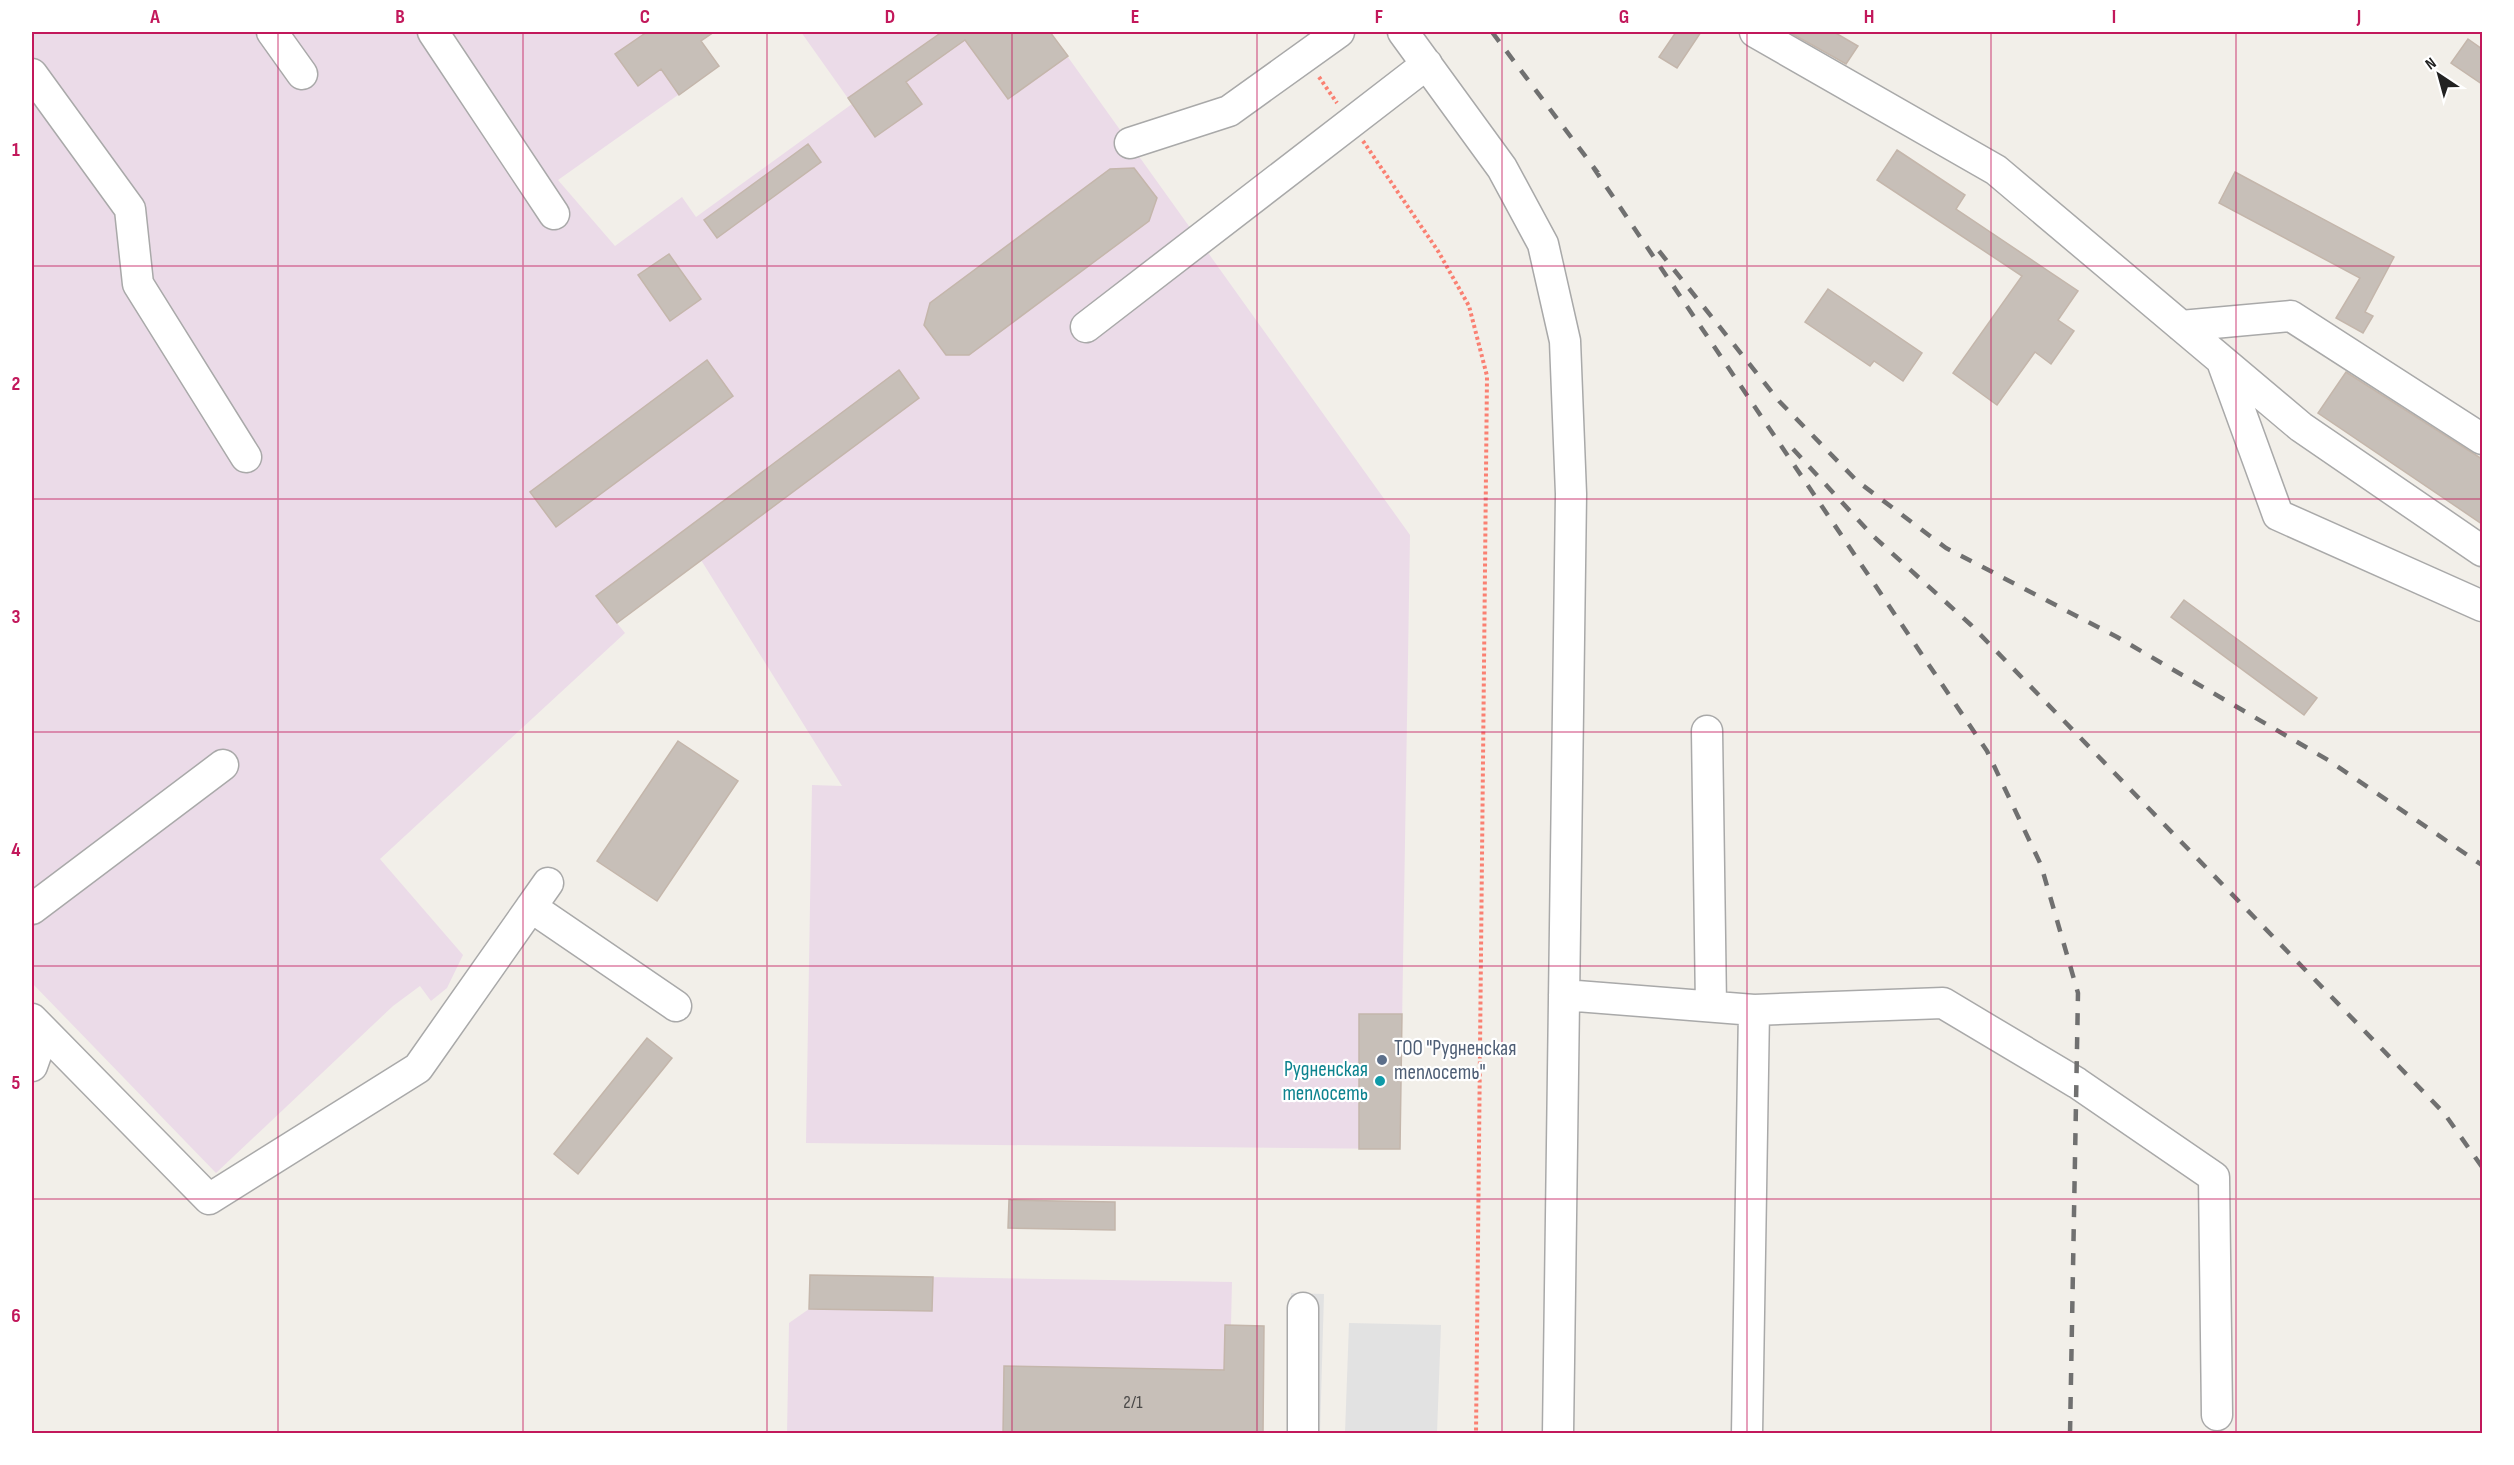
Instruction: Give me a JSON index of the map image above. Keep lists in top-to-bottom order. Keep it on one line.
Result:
{"places":["ТОО \"Рудненская теплосеть\"","Рудненская теплосеть"],"house_numbers":["2/1"],"north":"top left","grid":{"columns":["A","B","C","D","E","F","G","H","I","J"],"rows":["1","2","3","4","5","6"]}}
